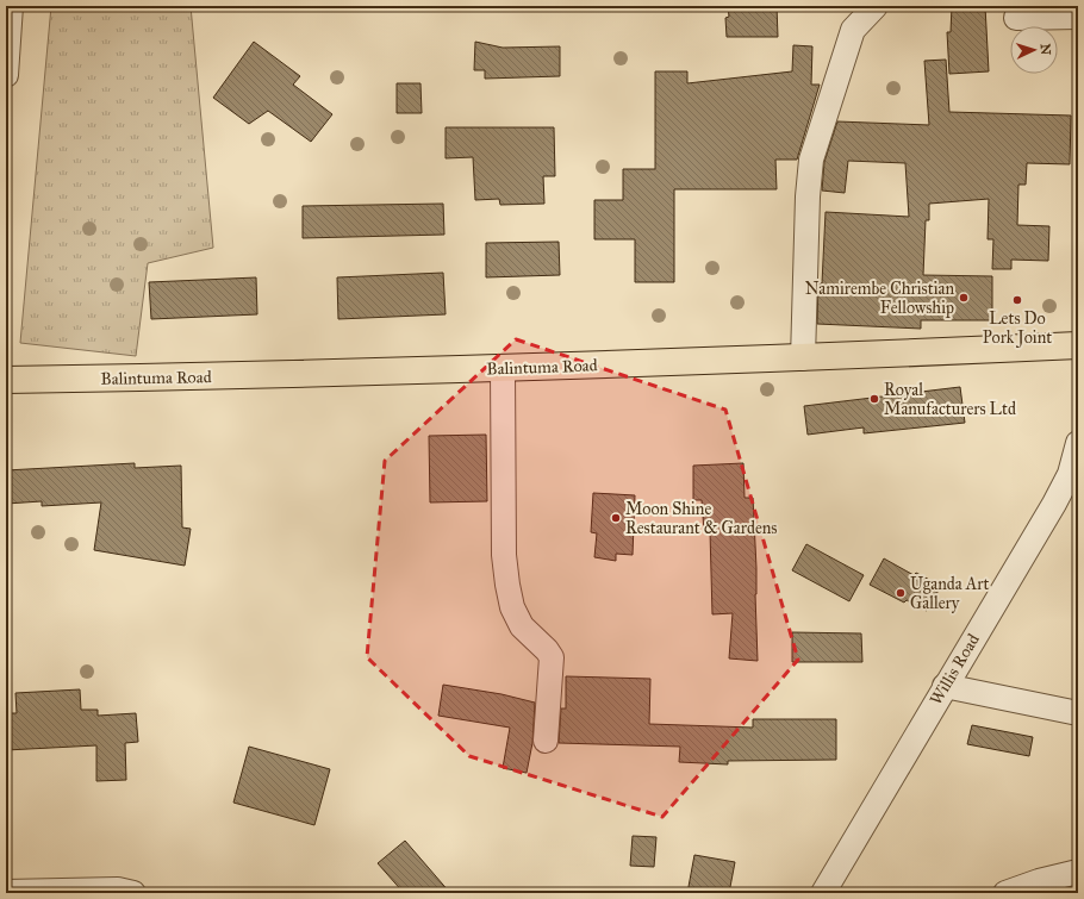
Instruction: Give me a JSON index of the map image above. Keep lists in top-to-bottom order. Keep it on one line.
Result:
{"streets":{"main road":["Balintuma Road"],"street":["Willis Road"]},"places":["Namirembe Christian Fellowship","Lets Do Pork Joint","Royal Manufacturers Ltd","Moon Shine Restaurant & Gardens","Uganda Art Gallery"],"north":"right"}
